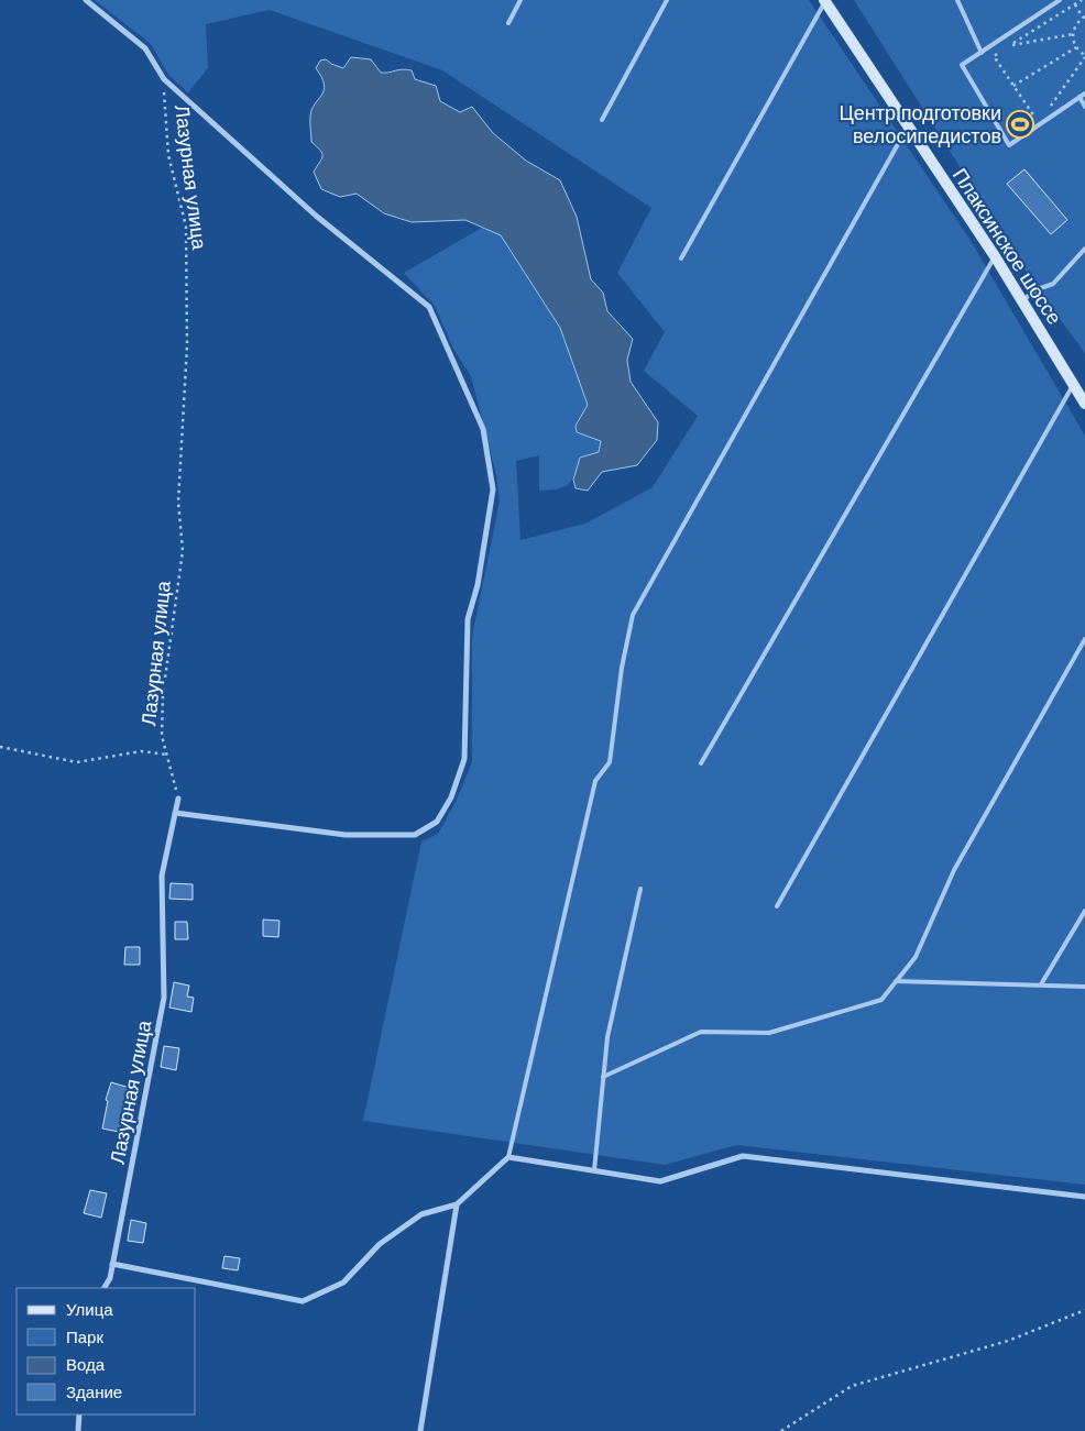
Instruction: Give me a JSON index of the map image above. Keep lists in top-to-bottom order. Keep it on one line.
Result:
{"streets":{"main road":["Плаксинское шоссе"],"street":["Лазурная улица"]},"places":{"sports":["Центр подготовки велосипедистов"]},"legend":["Улица","Парк","Вода","Здание"]}
